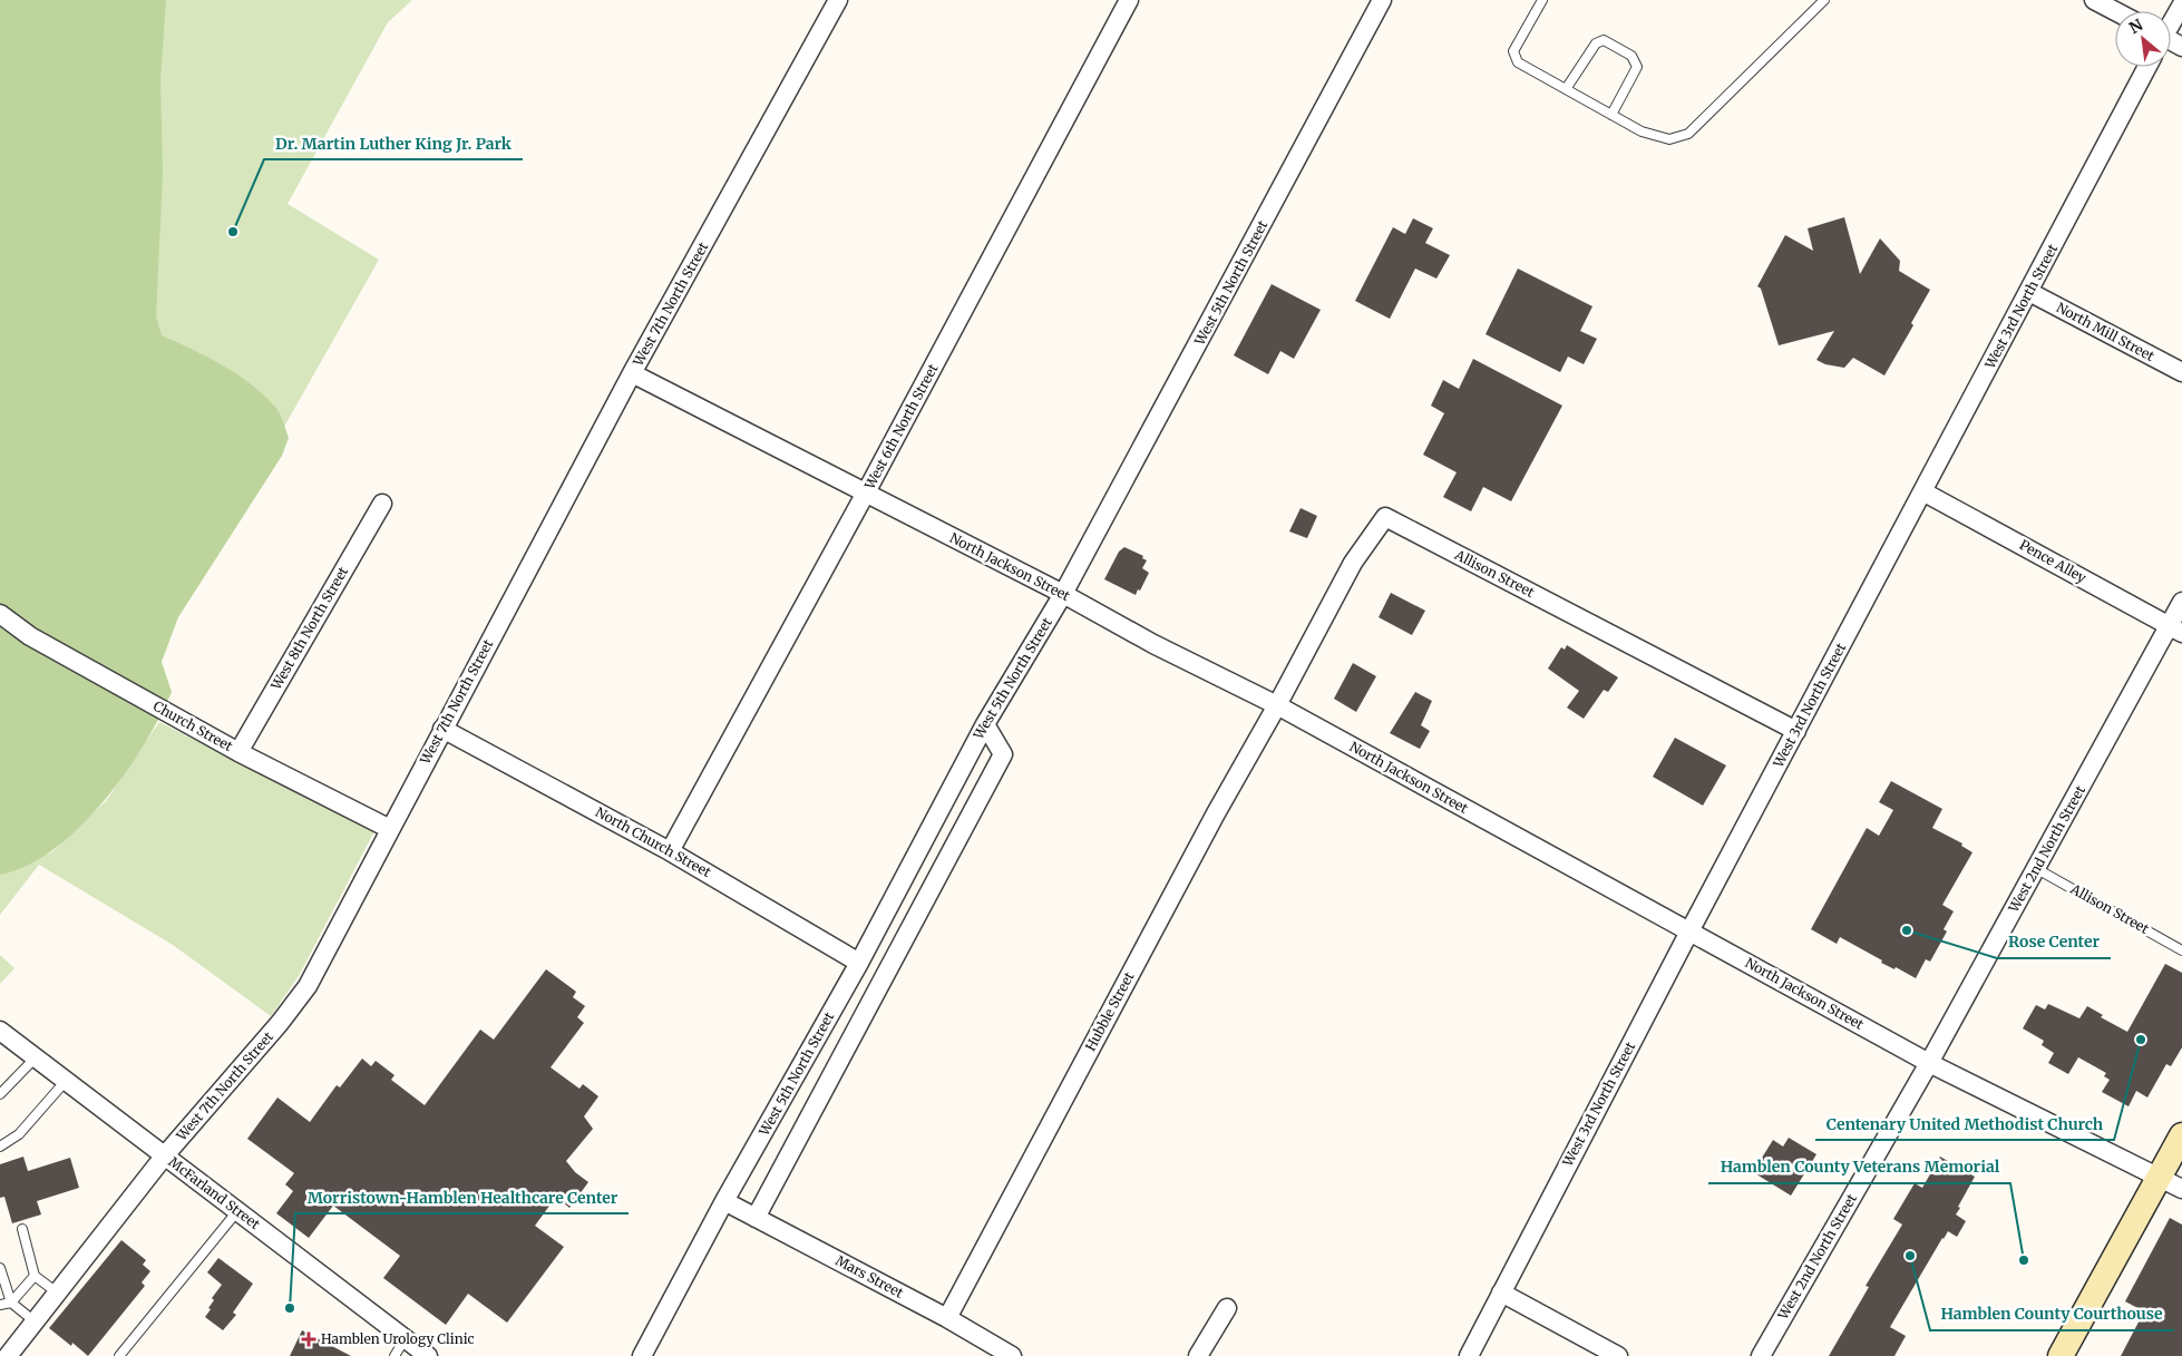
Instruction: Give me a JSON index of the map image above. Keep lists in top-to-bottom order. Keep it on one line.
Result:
{"streets":{"street":["West 5th North Street","West 7th North Street","West 3rd North Street","North Mill Street","West 6th North Street","Pence Alley","North Jackson Street","Allison Street","West 8th North Street","Church Street","North Church Street","West 2nd North Street","Hubble Street","McFarland Street","Mars Street"]},"crossings":[["West 5th North Street","North Jackson Street"],["West 5th North Street","North Church Street"],["West 5th North Street","Mars Street"],["West 7th North Street","North Jackson Street"],["West 7th North Street","Church Street"],["West 7th North Street","North Church Street"],["West 7th North Street","McFarland Street"],["West 3rd North Street","North Mill Street"],["West 3rd North Street","Pence Alley"],["West 3rd North Street","North Jackson Street"],["West 3rd North Street","Allison Street"],["West 6th North Street","North Jackson Street"],["West 6th North Street","North Church Street"],["Pence Alley","West 2nd North Street"],["North Jackson Street","Allison Street"],["North Jackson Street","West 2nd North Street"],["North Jackson Street","Hubble Street"],["Allison Street","West 2nd North Street"],["Allison Street","Hubble Street"],["West 8th North Street","Church Street"],["Hubble Street","Mars Street"]],"places":{"other":["Dr. Martin Luther King Jr. Park","Rose Center","Centenary United Methodist Church","Hamblen County Courthouse","Hamblen County Veterans Memorial","Morristown-Hamblen Healthcare Center"],"health":["Hamblen Urology Clinic"]},"north":"top left"}
